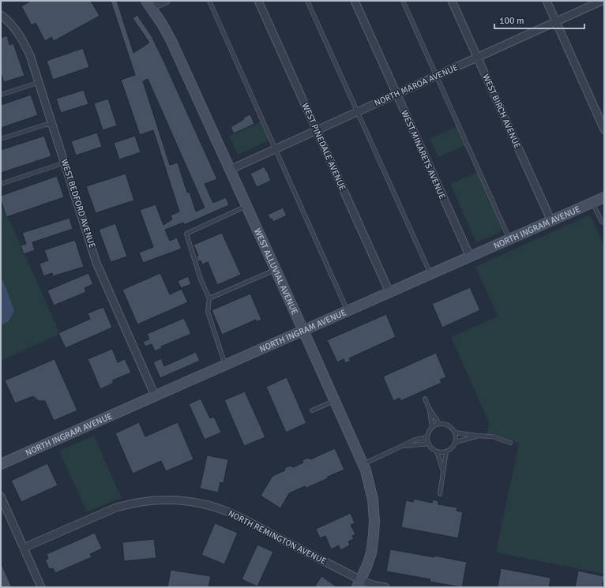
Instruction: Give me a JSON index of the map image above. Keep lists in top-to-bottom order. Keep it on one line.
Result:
{"streets":{"street":["NORTH MAROA AVENUE","WEST BIRCH AVENUE","WEST PINEDALE AVENUE","WEST MINARETS AVENUE","WEST BEDFORD AVENUE","NORTH INGRAM AVENUE","WEST ALLUVIAL AVENUE","NORTH REMINGTON AVENUE"]},"crossings":[["NORTH MAROA AVENUE","WEST BIRCH AVENUE"],["NORTH MAROA AVENUE","WEST PINEDALE AVENUE"],["NORTH MAROA AVENUE","WEST MINARETS AVENUE"],["NORTH MAROA AVENUE","WEST ALLUVIAL AVENUE"],["WEST BIRCH AVENUE","NORTH INGRAM AVENUE"],["WEST PINEDALE AVENUE","NORTH INGRAM AVENUE"],["WEST MINARETS AVENUE","NORTH INGRAM AVENUE"],["WEST BEDFORD AVENUE","NORTH INGRAM AVENUE"],["NORTH INGRAM AVENUE","WEST ALLUVIAL AVENUE"],["WEST ALLUVIAL AVENUE","NORTH REMINGTON AVENUE"]],"scale_bar":"100 m"}
